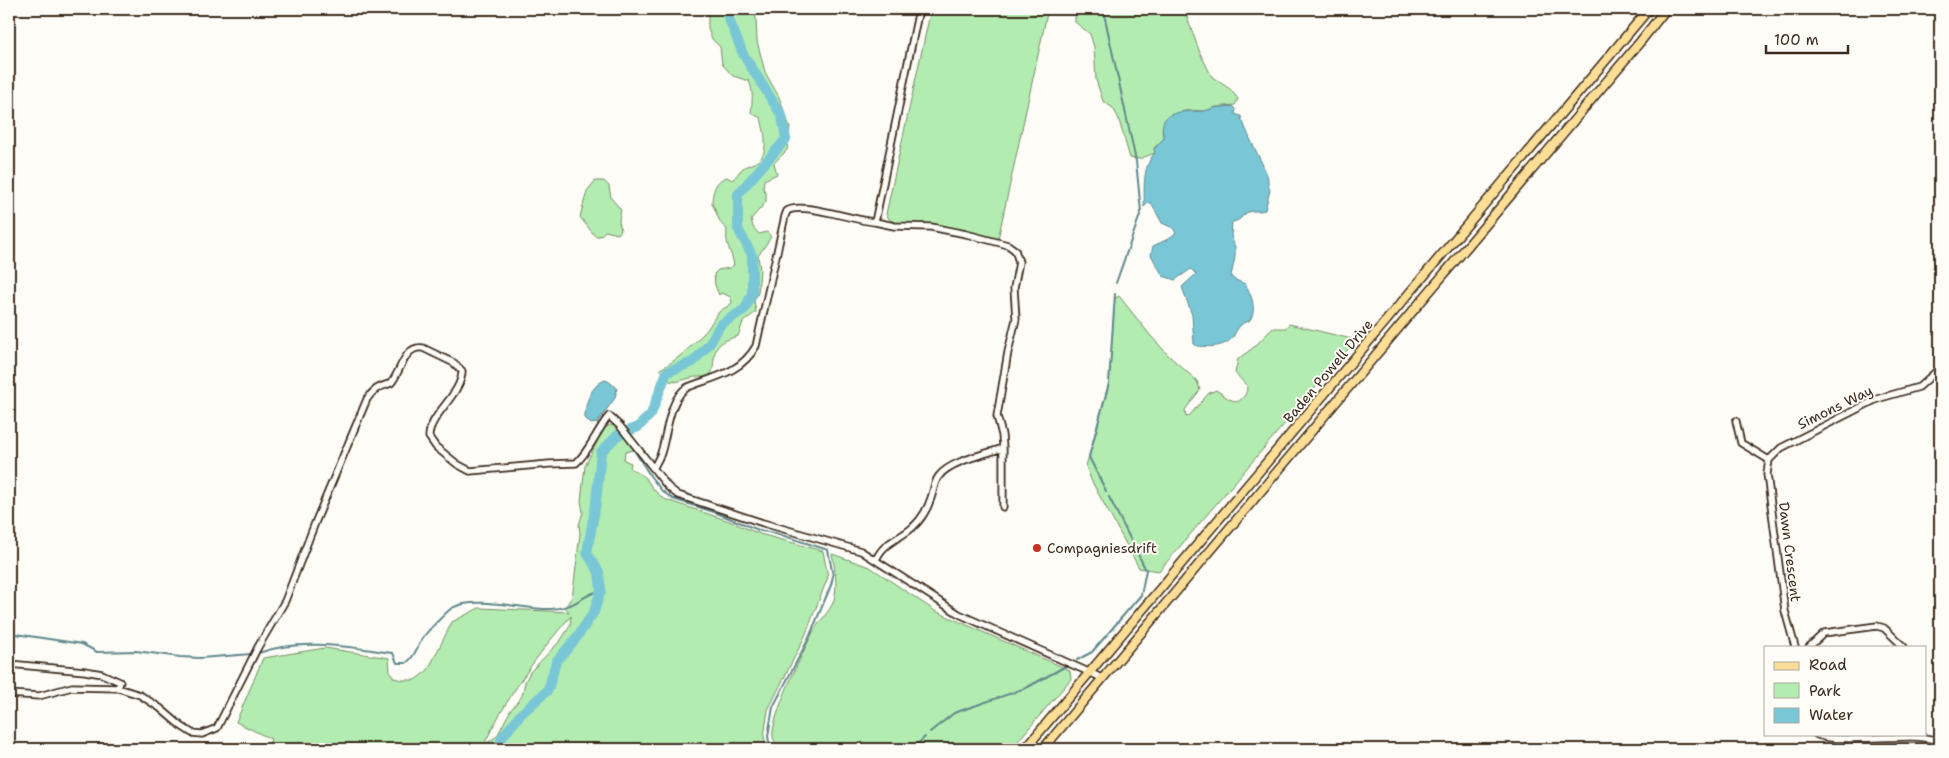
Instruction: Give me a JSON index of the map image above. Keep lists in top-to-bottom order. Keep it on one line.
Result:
{"streets":{"main road":["Baden Powell Drive"],"street":["Simons Way","Dawn Crescent"]},"crossings":[["Simons Way","Dawn Crescent"]],"places":["Compagniesdrift"],"legend":["Road","Park","Water"],"scale_bar":"100 m"}
